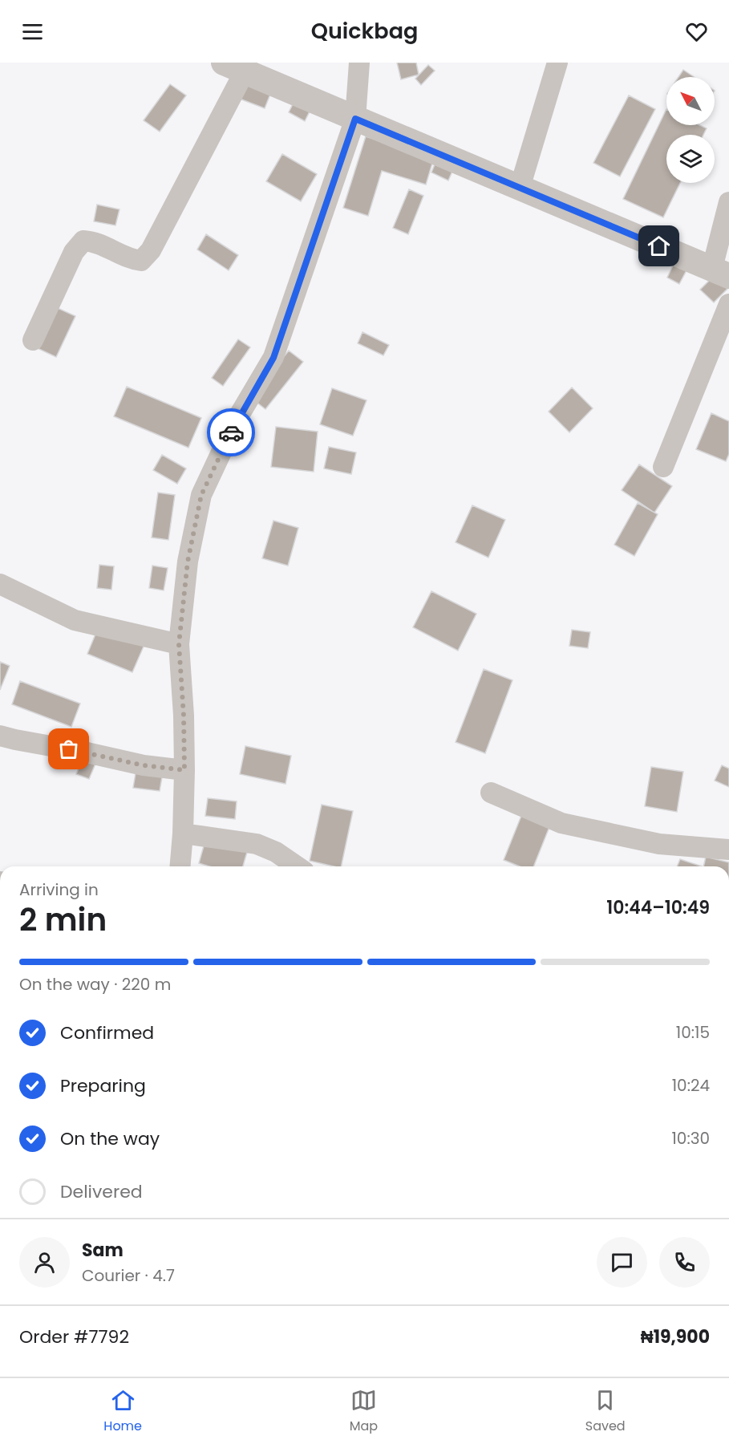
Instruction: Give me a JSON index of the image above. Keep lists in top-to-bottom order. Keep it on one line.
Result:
{"north":"top left","page":{"header":"Quickbag","heading":["2 min","Arriving in","10:44–10:49"],"panel":["Sam","Courier · 4.7","Order #7792","₦19,900"],"bar":"On the way · 220 m","list":[["Confirmed","10:15"],["Preparing","10:24"],["On the way","10:30"],"Delivered"],"tabs":["Home","Map","Saved"]}}
